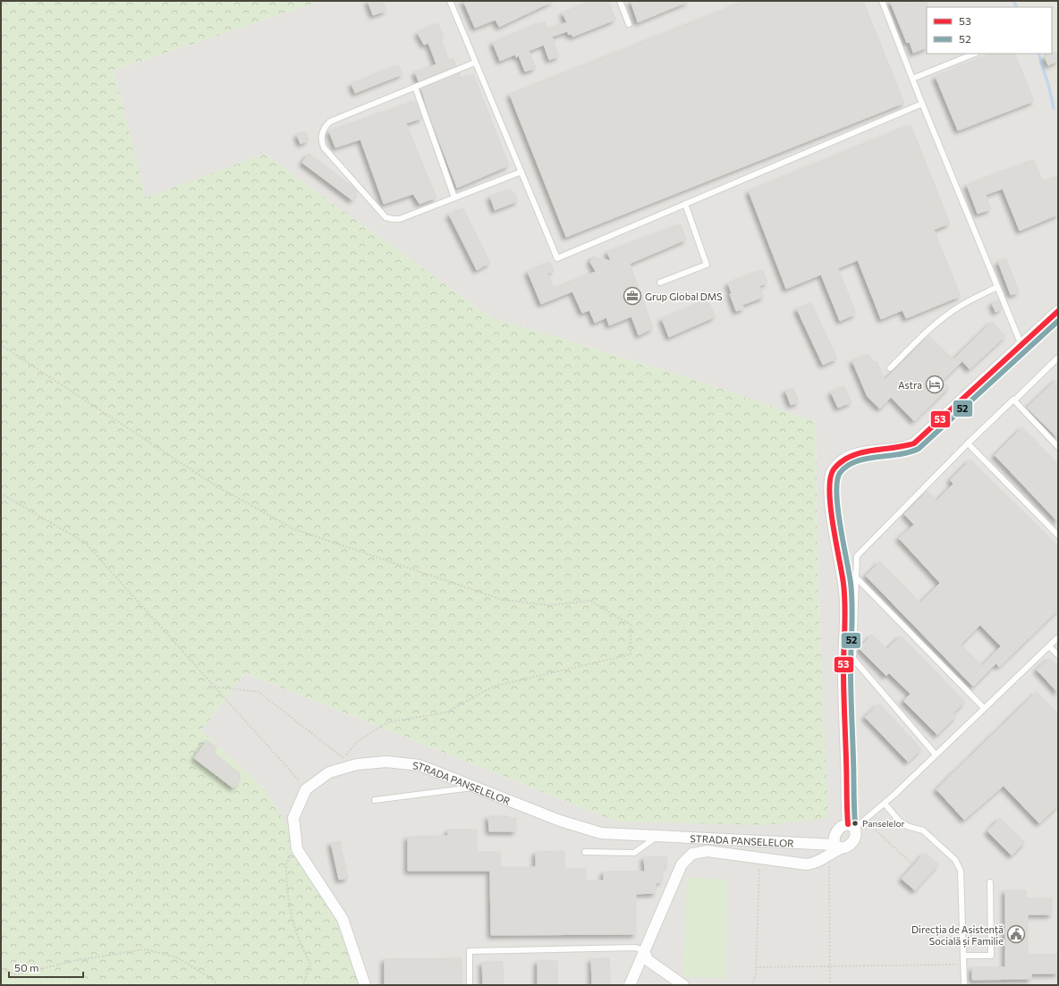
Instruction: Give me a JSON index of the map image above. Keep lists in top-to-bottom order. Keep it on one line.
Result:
{"streets":{"street":["STRADA PANSELELOR"]},"places":{"office":["Grup Global DMS"],"hotel":["Astra"],"other":["Panselelor"],"public building":["Direcția de Asistență Socială și Familie"]},"lines":["transit line 53","transit line 52"],"legend":["53","52"],"scale_bar":"50 m"}
